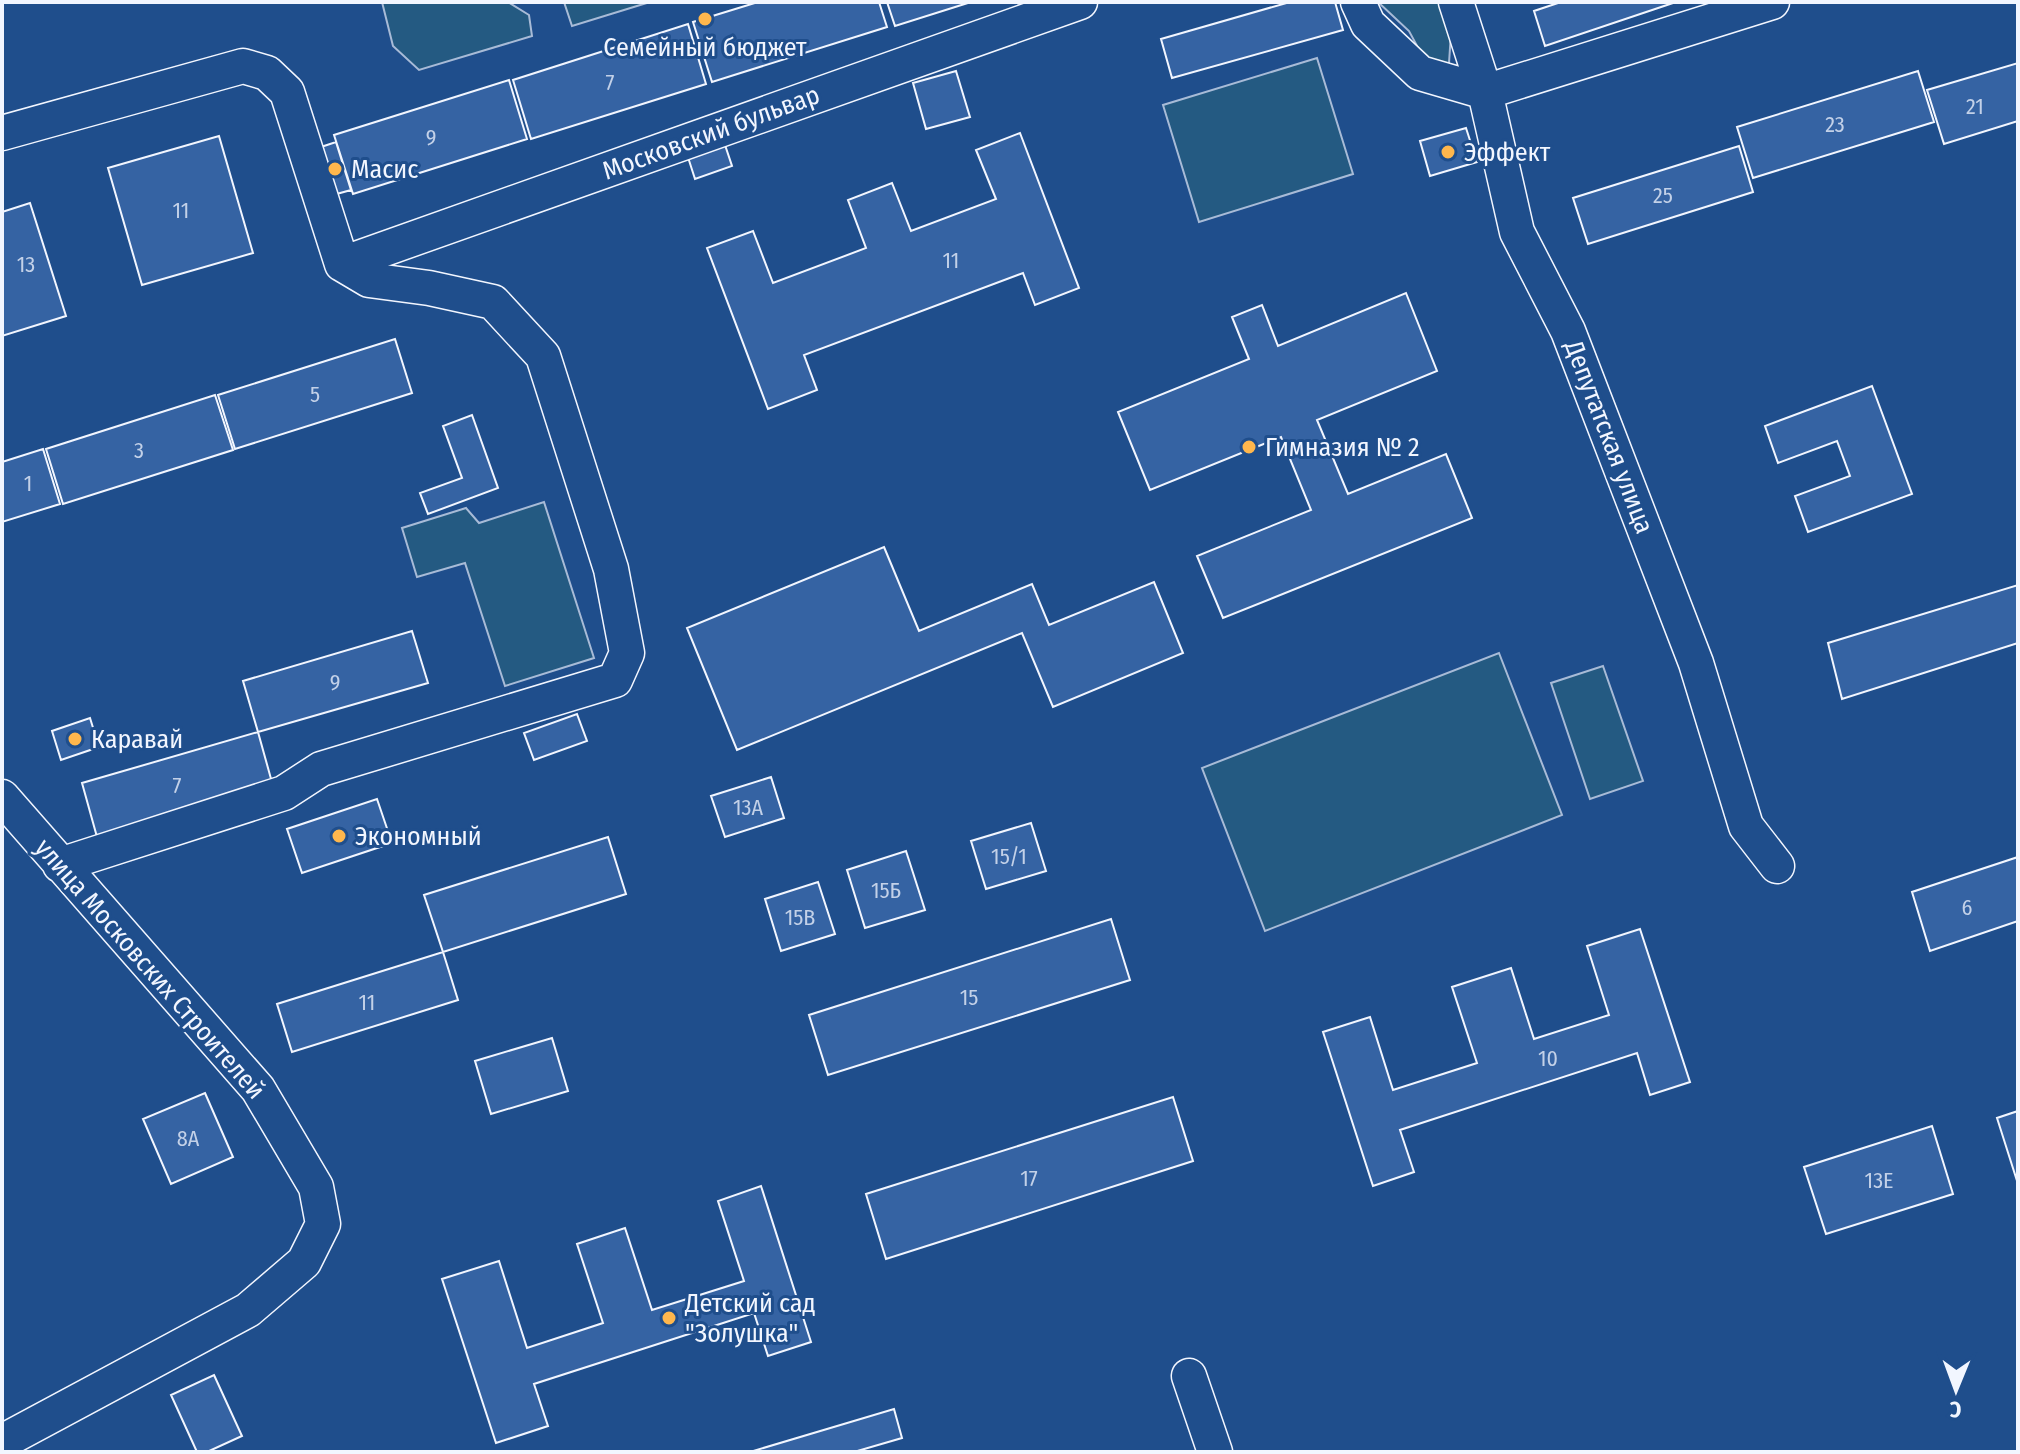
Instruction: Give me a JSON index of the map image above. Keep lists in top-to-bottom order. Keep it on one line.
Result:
{"streets":{"street":["Московский бульвар","Депутатская улица","улица Московских Строителей"]},"places":["Семейный бюджет","Эффект","Масис","Гимназия № 2","Каравай","Экономный","Детский сад \"Золушка\""],"house_numbers":["7","21","23","9","25","11","11","13","5","3","1","9","7","13А","15/1","15Б","6","15В","15","11","10","8А","17","13Е"],"north":"bottom"}
